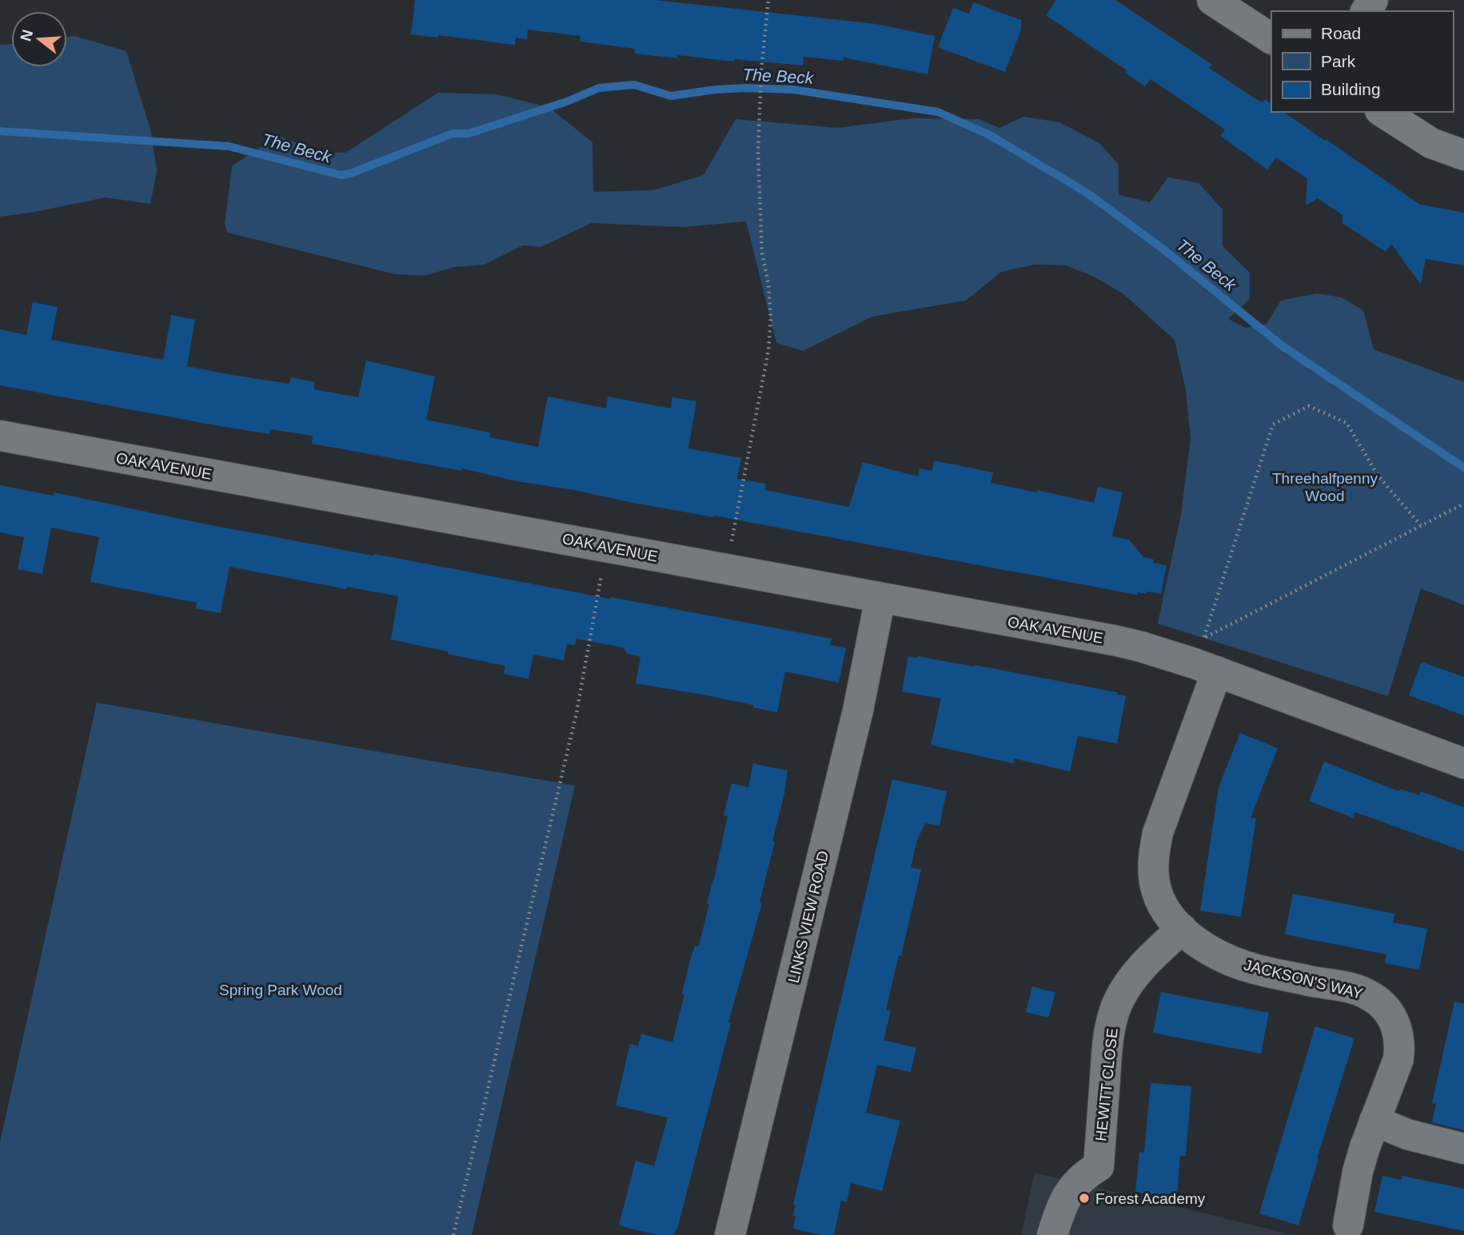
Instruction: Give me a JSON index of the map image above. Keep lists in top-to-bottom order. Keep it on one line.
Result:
{"streets":{"street":["OAK AVENUE","LINKS VIEW ROAD","JACKSON'S WAY","HEWITT CLOSE"]},"crossings":[["OAK AVENUE","LINKS VIEW ROAD"],["OAK AVENUE","JACKSON'S WAY"],["JACKSON'S WAY","HEWITT CLOSE"]],"water":["The Beck"],"parks":["Threehalfpenny Wood","Spring Park Wood"],"places":["Forest Academy"],"legend":["Road","Park","Building"],"north":"left"}
